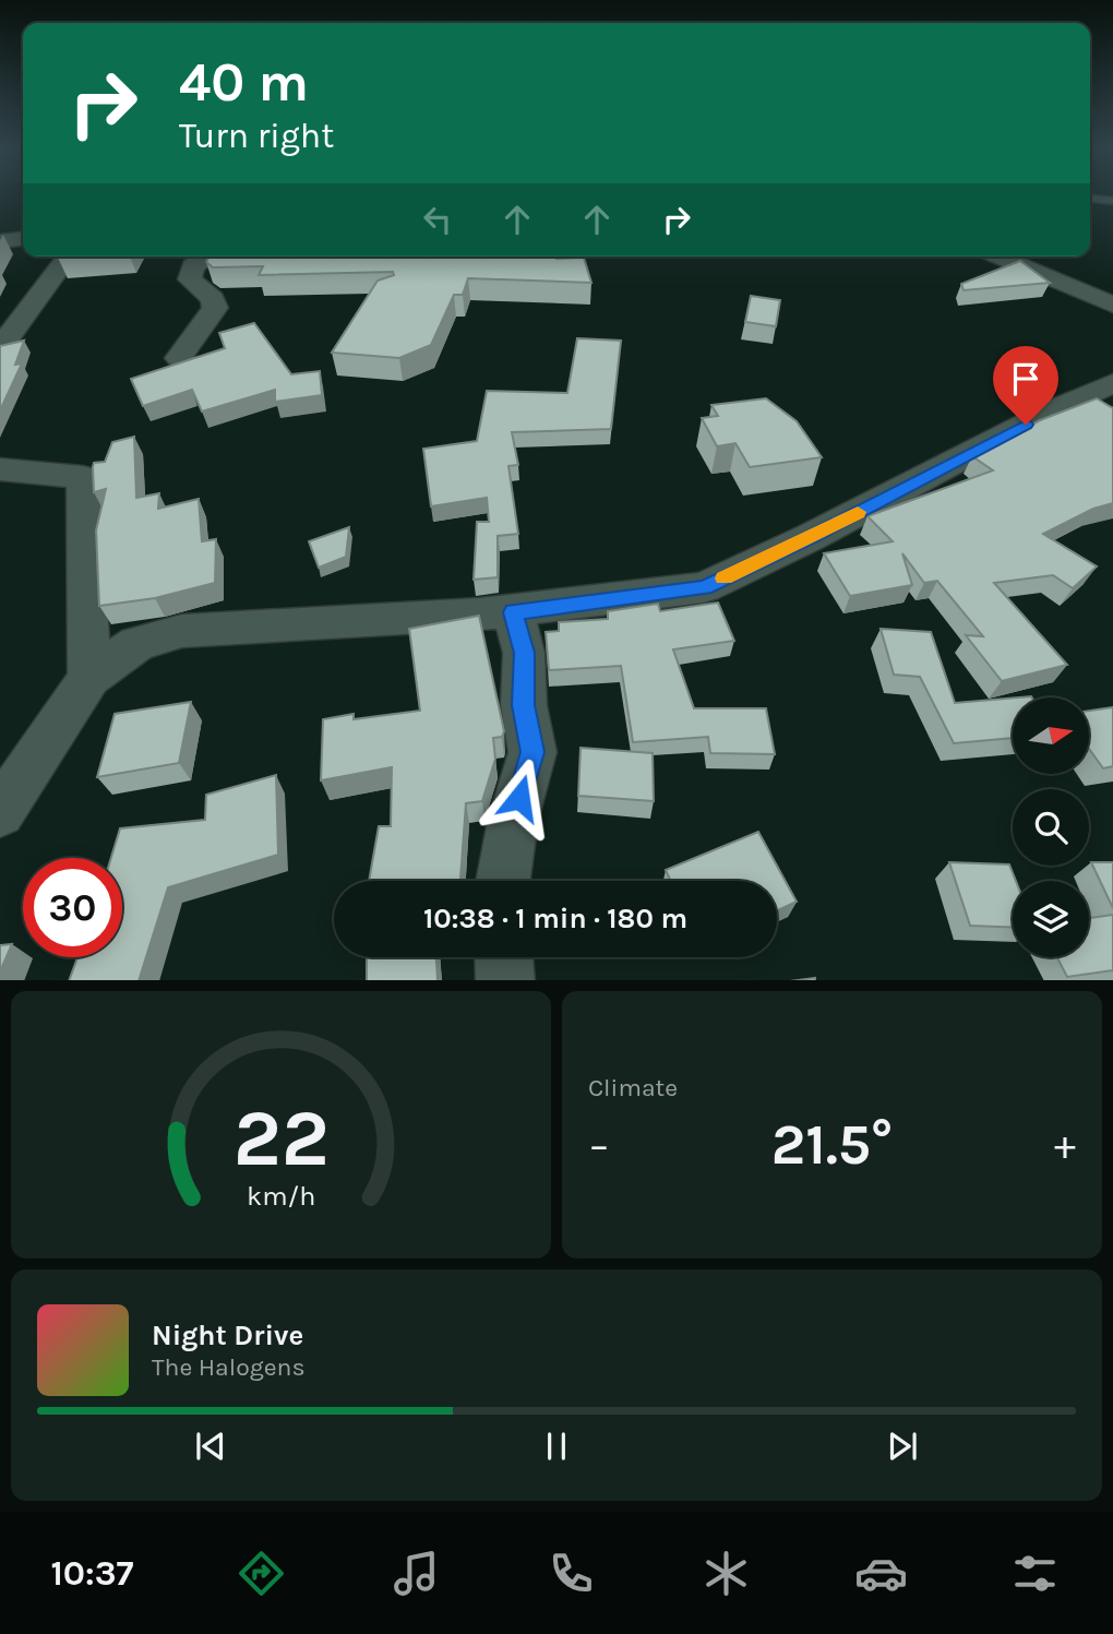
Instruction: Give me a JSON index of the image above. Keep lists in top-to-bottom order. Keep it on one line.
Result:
{"north":"right","page":{"turn":["40 m","Turn right"],"limit":"30","trip":"10:38 · 1 min · 180 m","tile":"Climate","heat":["−","21.5°","+"],"song":["Night Drive","The Halogens"],"tabs":"10:37","gauge":["22","km/h"]}}
